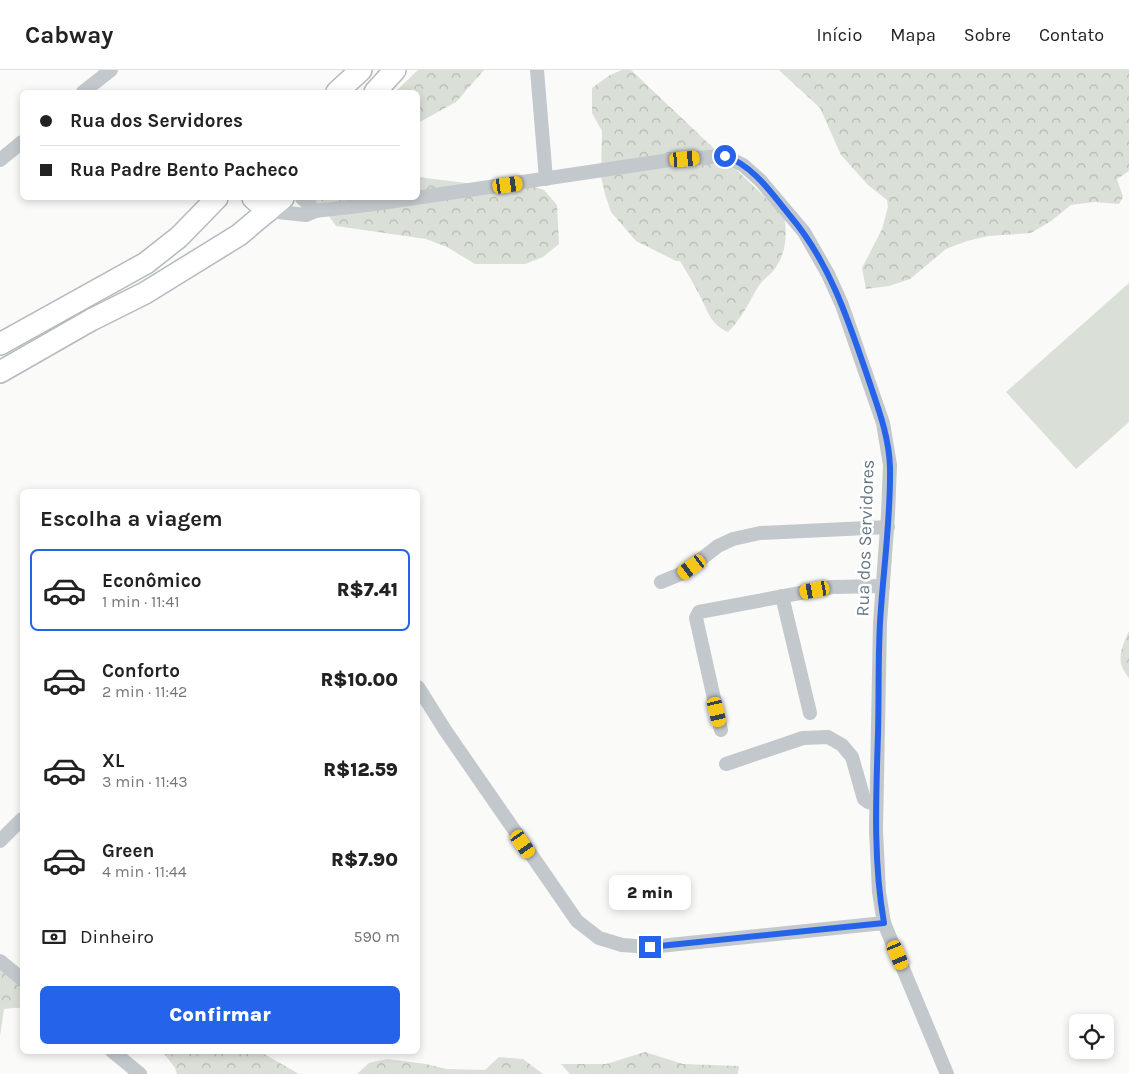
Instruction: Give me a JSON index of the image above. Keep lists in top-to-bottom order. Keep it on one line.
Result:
{"streets":{"street":["Rua dos Servidores"]},"page":{"header":"Cabway","nav":["Início","Mapa","Sobre","Contato"],"banner":["Rua dos Servidores","Rua Padre Bento Pacheco"],"heading":"Escolha a viagem","list":[{"name":"Econômico","note":"1 min · 11:41","value":"R$7.41"},{"name":"Conforto","note":"2 min · 11:42","value":"R$10.00"},{"name":"XL","note":"3 min · 11:43","value":"R$12.59"},{"name":"Green","note":"4 min · 11:44","value":"R$7.90"}],"bubble":"2 min","pay":["Dinheiro","590 m"],"buttons":"Confirmar"}}
